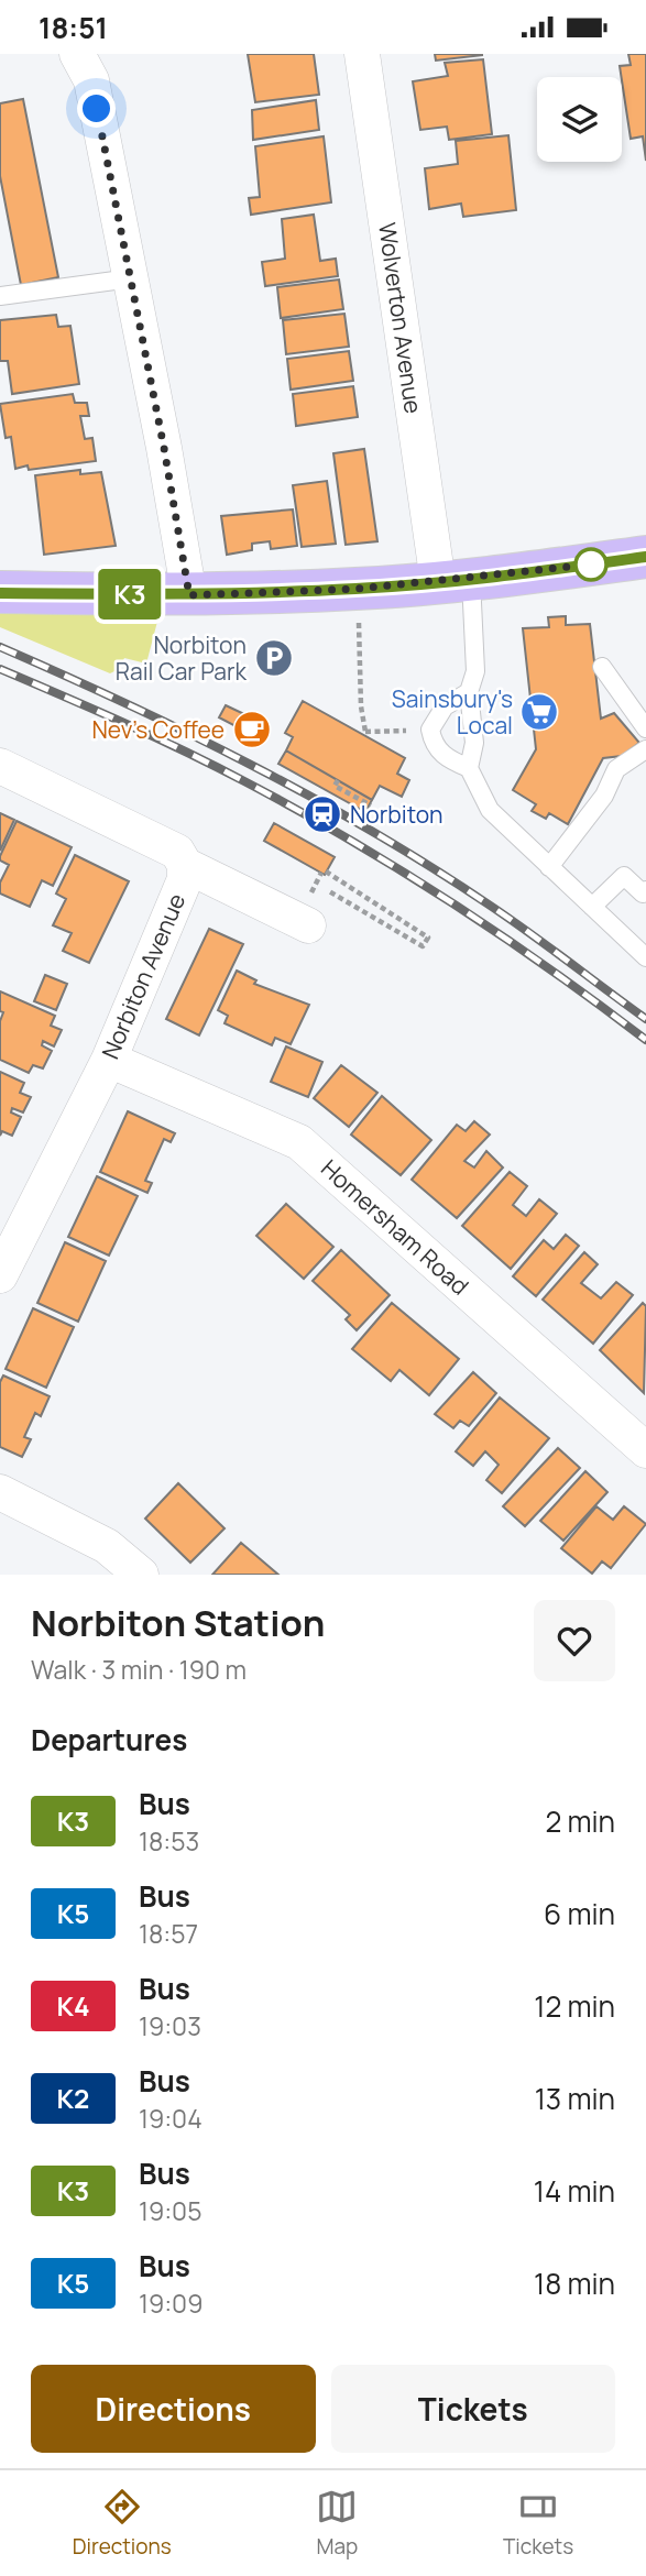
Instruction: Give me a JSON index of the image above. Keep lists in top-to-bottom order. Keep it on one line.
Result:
{"streets":{"street":["Wolverton Avenue","Norbiton Avenue","Homersham Road"]},"crossings":[["Norbiton Avenue","Homersham Road"]],"places":{"parking":["Norbiton Rail Car Park"],"supermarket":["Sainsbury's Local"],"cafe":["Nev’s Coffee"],"station":["Norbiton"]},"lines":["bus line K3"],"page":{"status":"18:51","on_map":"K3","heading":[["Norbiton Station","Walk · 3 min · 190 m"],"Departures"],"list":[{"mark":"K3","name":"Bus","note":"18:53","value":"2 min"},{"mark":"K5","name":"Bus","note":"18:57","value":"6 min"},{"mark":"K4","name":"Bus","note":"19:03","value":"12 min"},{"mark":"K2","name":"Bus","note":"19:04","value":"13 min"},{"mark":"K3","name":"Bus","note":"19:05","value":"14 min"},{"mark":"K5","name":"Bus","note":"19:09","value":"18 min"}],"buttons":["Directions","Tickets"],"tabs":["Directions","Map","Tickets"]}}
